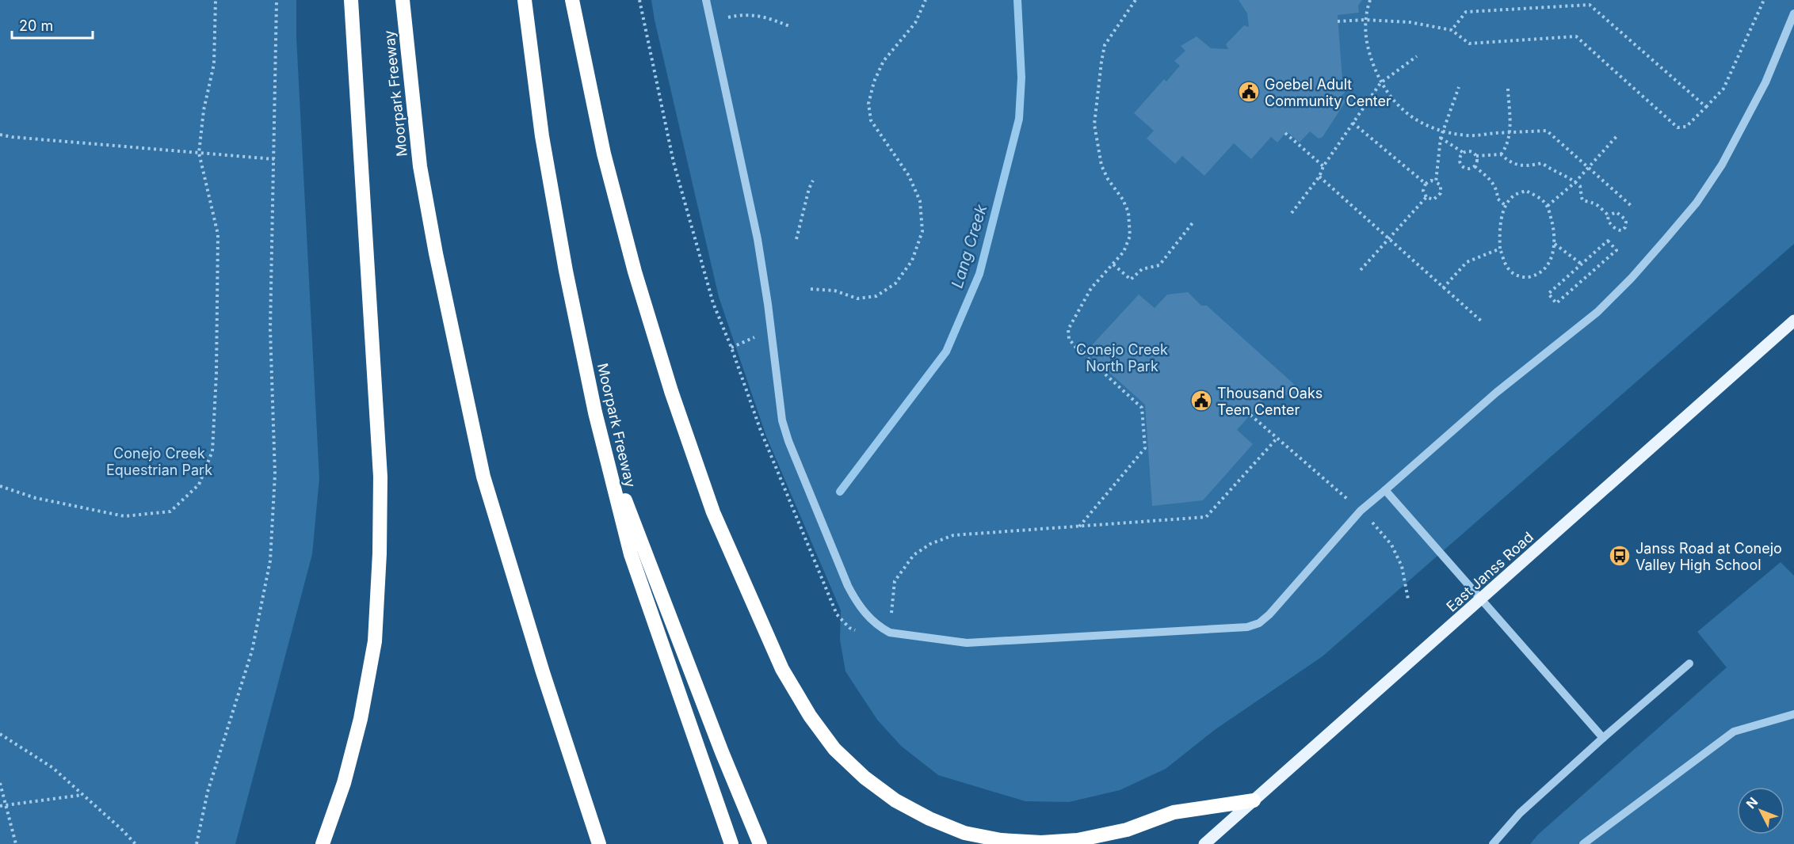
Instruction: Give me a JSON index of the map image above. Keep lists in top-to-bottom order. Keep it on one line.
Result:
{"streets":{"highway":["Moorpark Freeway"],"main road":["East Janss Road"]},"water":["Lang Creek"],"parks":["Conejo Creek North Park","Conejo Creek Equestrian Park"],"places":{"public building":["Goebel Adult Community Center","Thousand Oaks Teen Center"],"bus stop":["Janss Road at Conejo Valley High School"]},"scale_bar":"20 m","north":"top left"}
